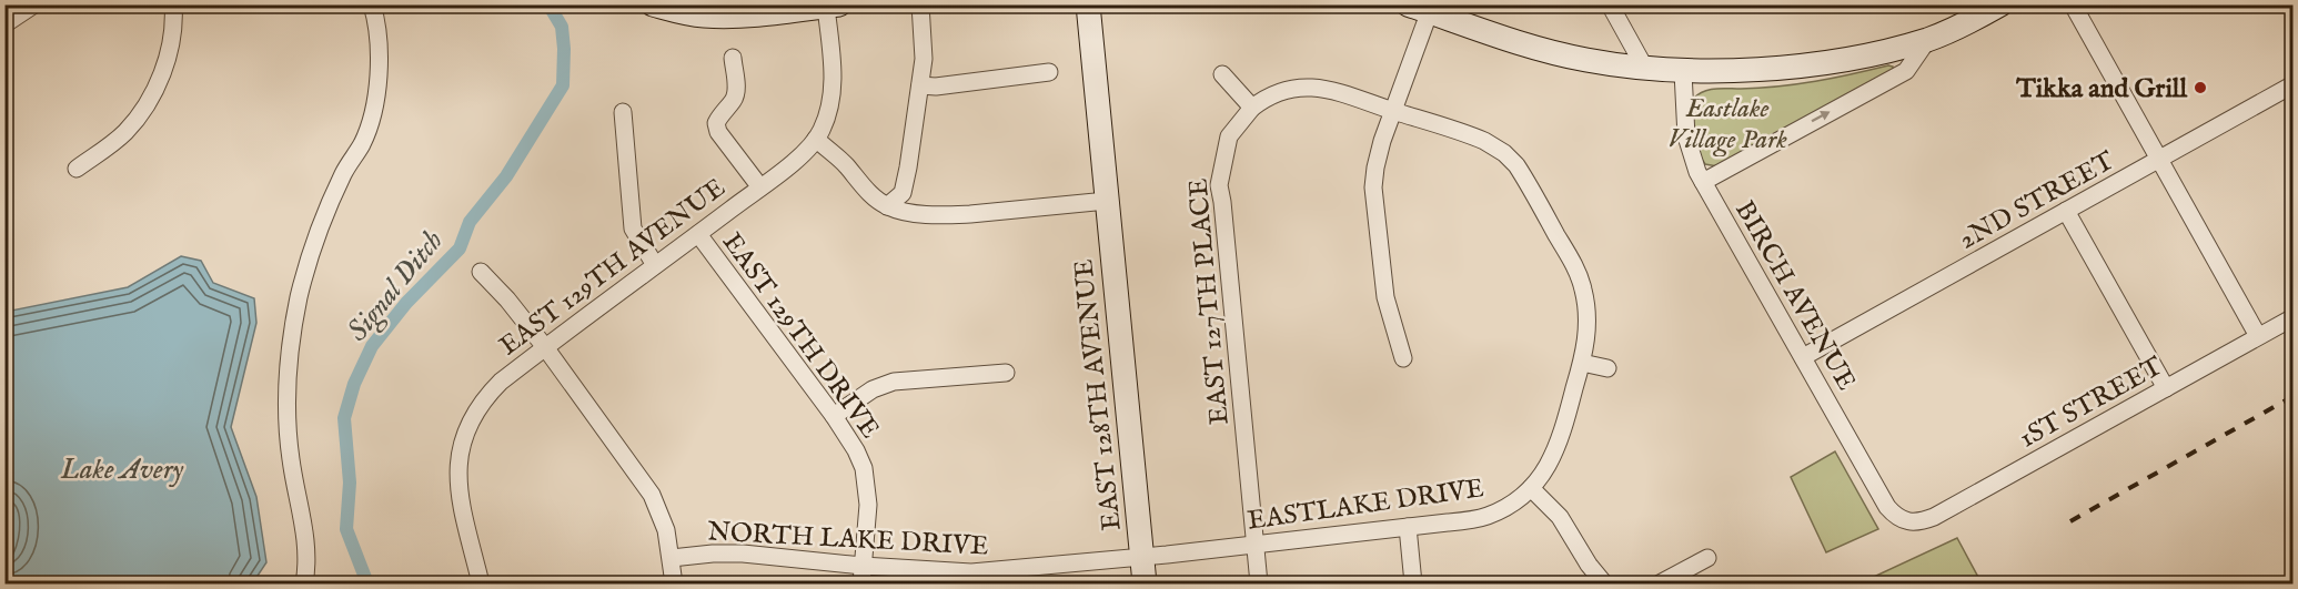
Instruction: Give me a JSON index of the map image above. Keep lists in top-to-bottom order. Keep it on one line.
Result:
{"streets":{"street":["2ND STREET","EAST 129TH AVENUE","BIRCH AVENUE","EAST 127TH PLACE","EAST 129TH DRIVE","EAST 128TH AVENUE","1ST STREET","EASTLAKE DRIVE","NORTH LAKE DRIVE"]},"crossings":[["2ND STREET","BIRCH AVENUE"],["EAST 129TH AVENUE","EAST 129TH DRIVE"],["BIRCH AVENUE","1ST STREET"],["EAST 127TH PLACE","EASTLAKE DRIVE"],["EAST 129TH DRIVE","NORTH LAKE DRIVE"],["EAST 128TH AVENUE","EASTLAKE DRIVE"],["EAST 128TH AVENUE","NORTH LAKE DRIVE"],["EASTLAKE DRIVE","NORTH LAKE DRIVE"]],"water":["Signal Ditch","Lake Avery"],"parks":["Eastlake Village Park"],"places":["Tikka and Grill"]}
